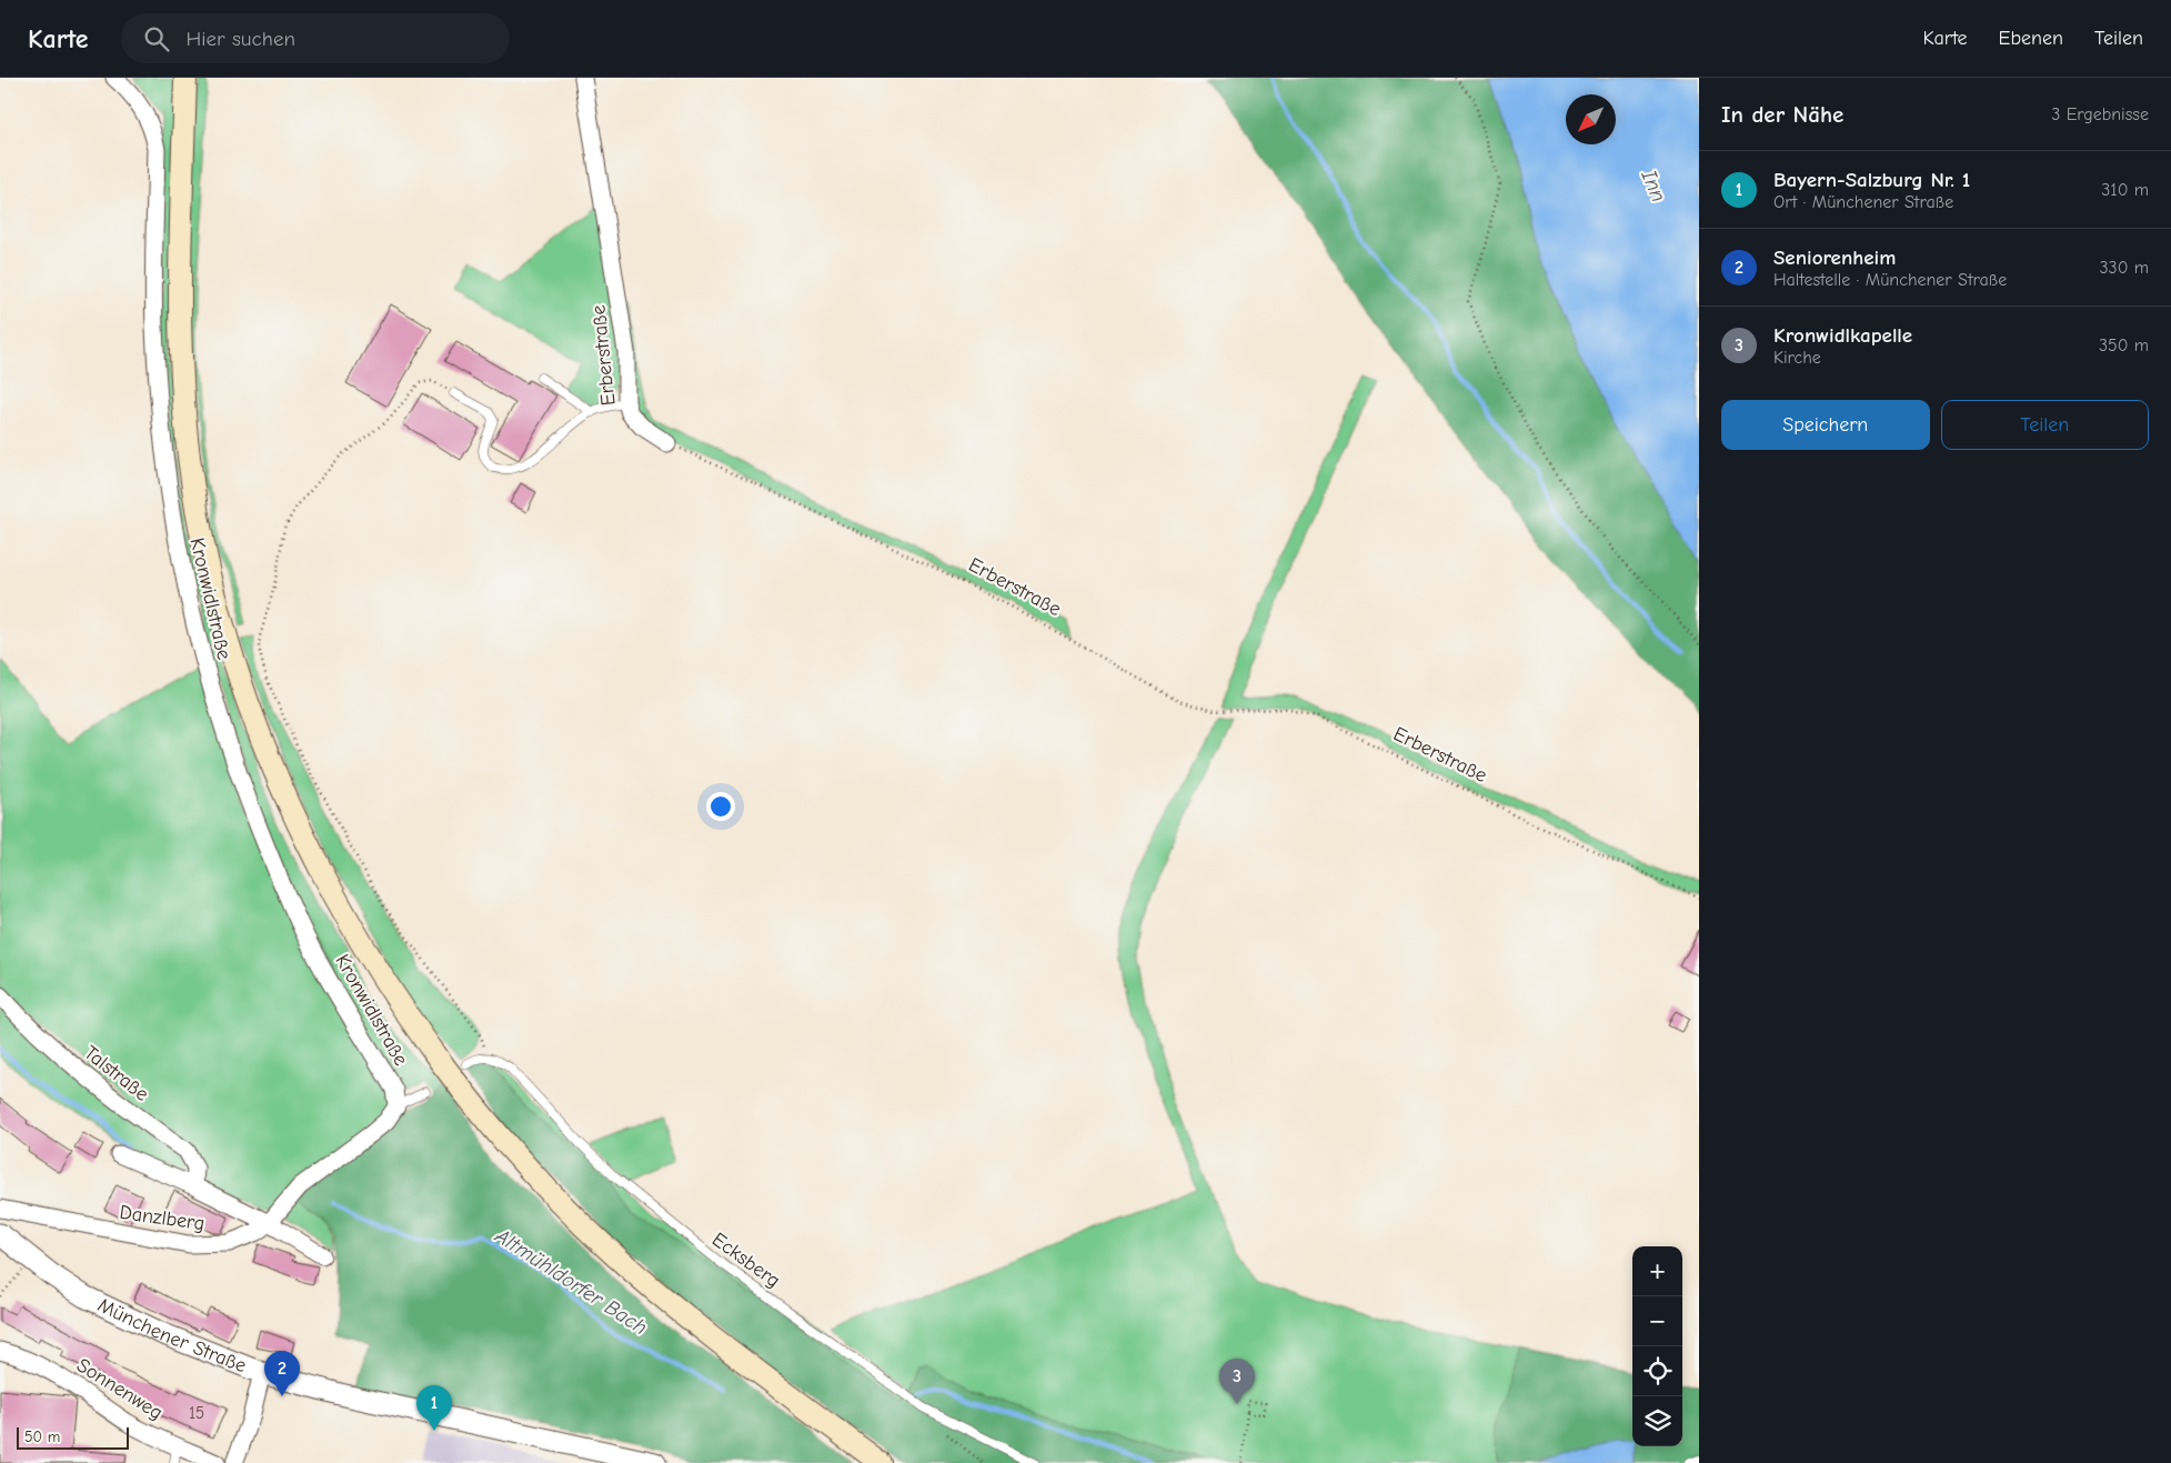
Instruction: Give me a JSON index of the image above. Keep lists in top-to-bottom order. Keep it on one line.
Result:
{"streets":{"street":["Erberstraße","Kronwidlstraße","Talstraße","Danzlberg","Münchener Straße","Sonnenweg"],"lane":["Ecksberg"]},"crossings":[["Kronwidlstraße","Danzlberg"]],"water":["Inn","Altmühldorfer Bach"],"house_numbers":["15"],"scale_bar":"50 m","north":"bottom left","page":{"header":"Karte","search":"Hier suchen","nav":["Karte","Ebenen","Teilen"],"heading":["In der Nähe","3 Ergebnisse"],"list":[{"mark":"1","name":"Bayern-Salzburg Nr. 1","note":"Ort · Münchener Straße","value":"310 m"},{"mark":"2","name":"Seniorenheim","note":"Haltestelle · Münchener Straße","value":"330 m"},{"mark":"3","name":"Kronwidlkapelle","note":"Kirche","value":"350 m"}],"buttons":["Speichern","Teilen"],"map_buttons":["+","−"],"pins":["2","3","1"],"scale":"50 m"}}
